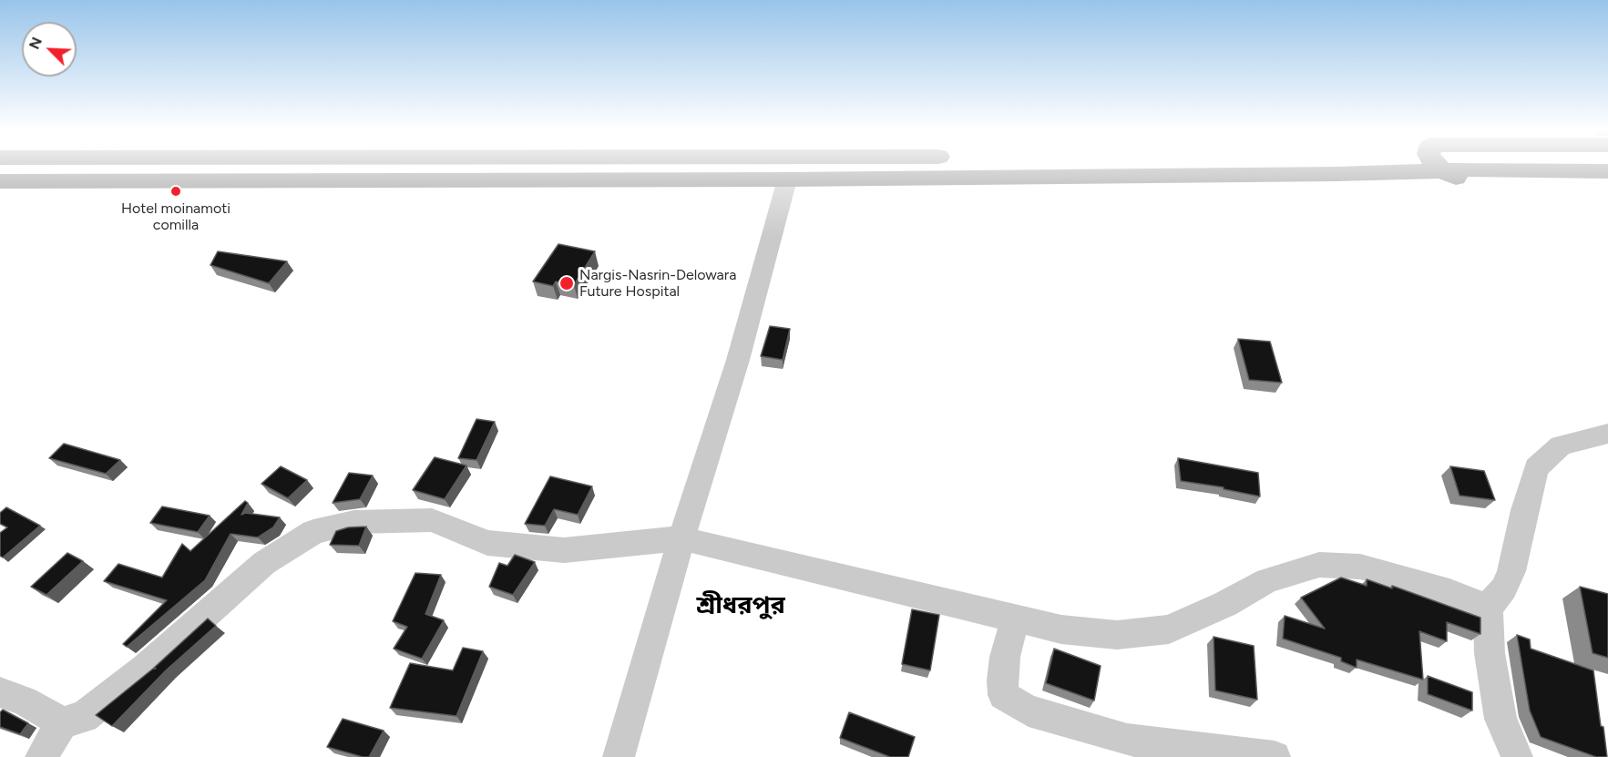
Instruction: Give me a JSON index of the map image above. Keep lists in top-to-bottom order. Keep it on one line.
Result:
{"districts":["শ্রীধরপুর"],"places":["Hotel moinamoti comilla","Nargis-Nasrin-Delowara Future Hospital"],"north":"top left"}
